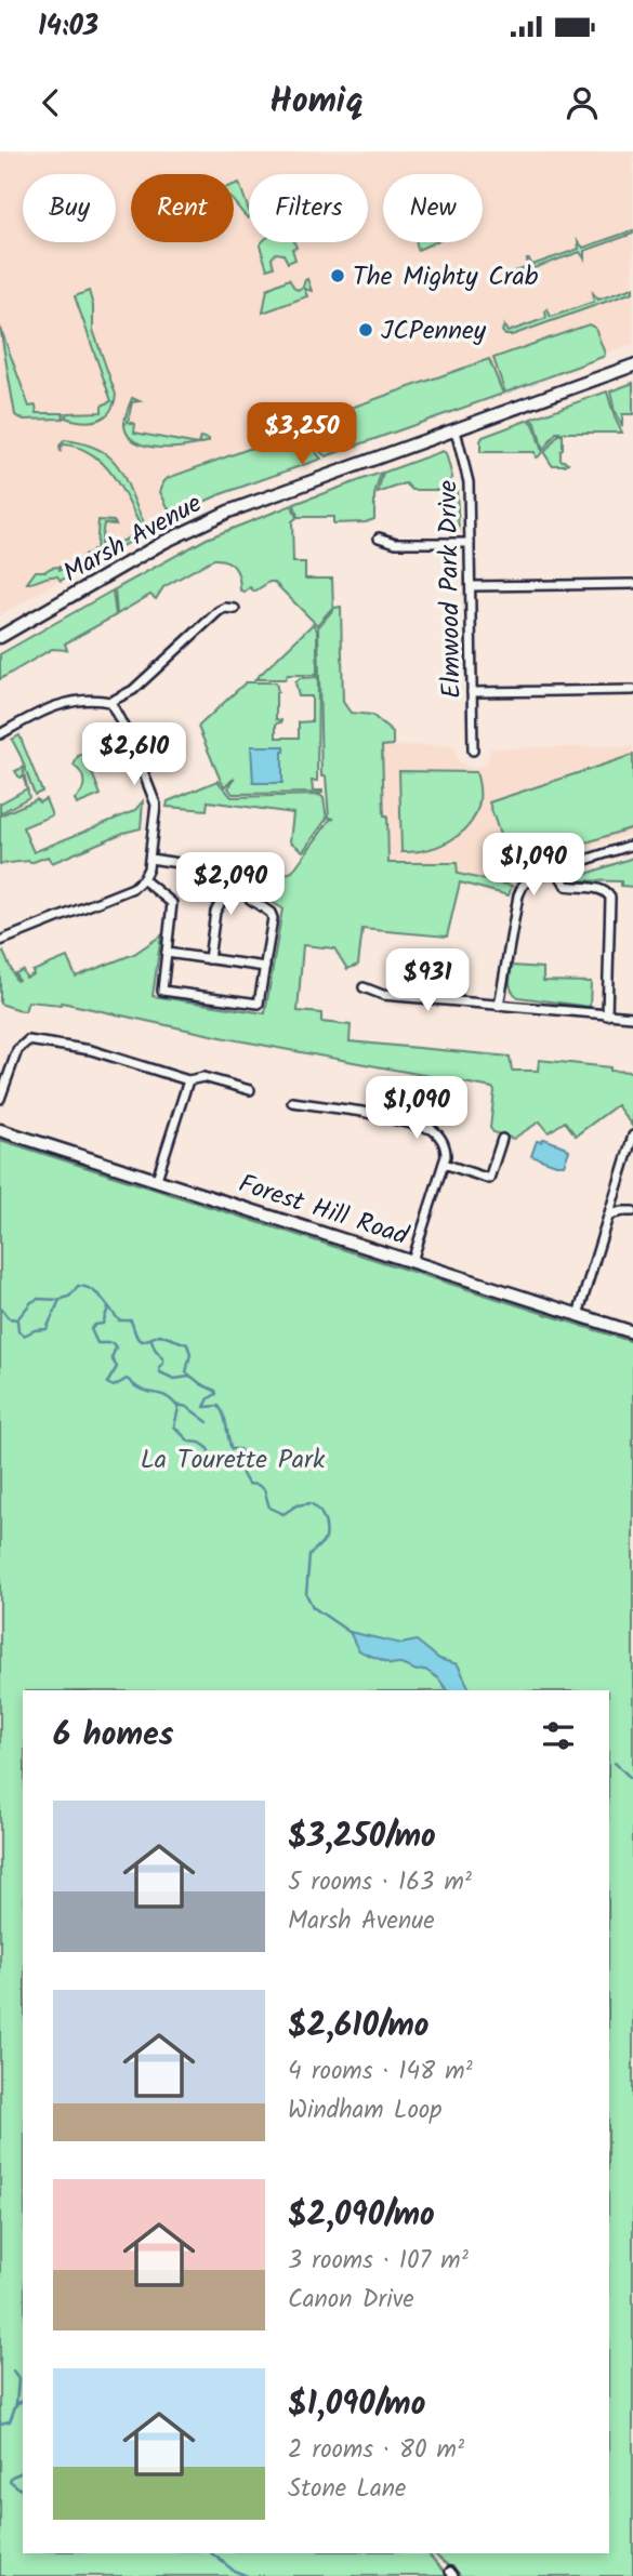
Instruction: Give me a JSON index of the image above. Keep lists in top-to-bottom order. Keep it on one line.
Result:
{"streets":{"street":["Marsh Avenue","Elmwood Park Drive","Forest Hill Road"]},"crossings":[["Marsh Avenue","Elmwood Park Drive"]],"parks":["La Tourette Park"],"places":["The Mighty Crab","JCPenney"],"page":{"status":"14:03","header":"Homiq","chip":["Buy","Rent","Filters","New"],"price":["$3,250","$2,610","$1,090","$2,090","$931","$1,090"],"heading":"6 homes","list":[{"name":"$3,250/mo","note":"5 rooms · 163 m² · Marsh Avenue"},{"name":"$2,610/mo","note":"4 rooms · 148 m² · Windham Loop"},{"name":"$2,090/mo","note":"3 rooms · 107 m² · Canon Drive"},{"name":"$1,090/mo","note":"2 rooms · 80 m² · Stone Lane"}]}}
